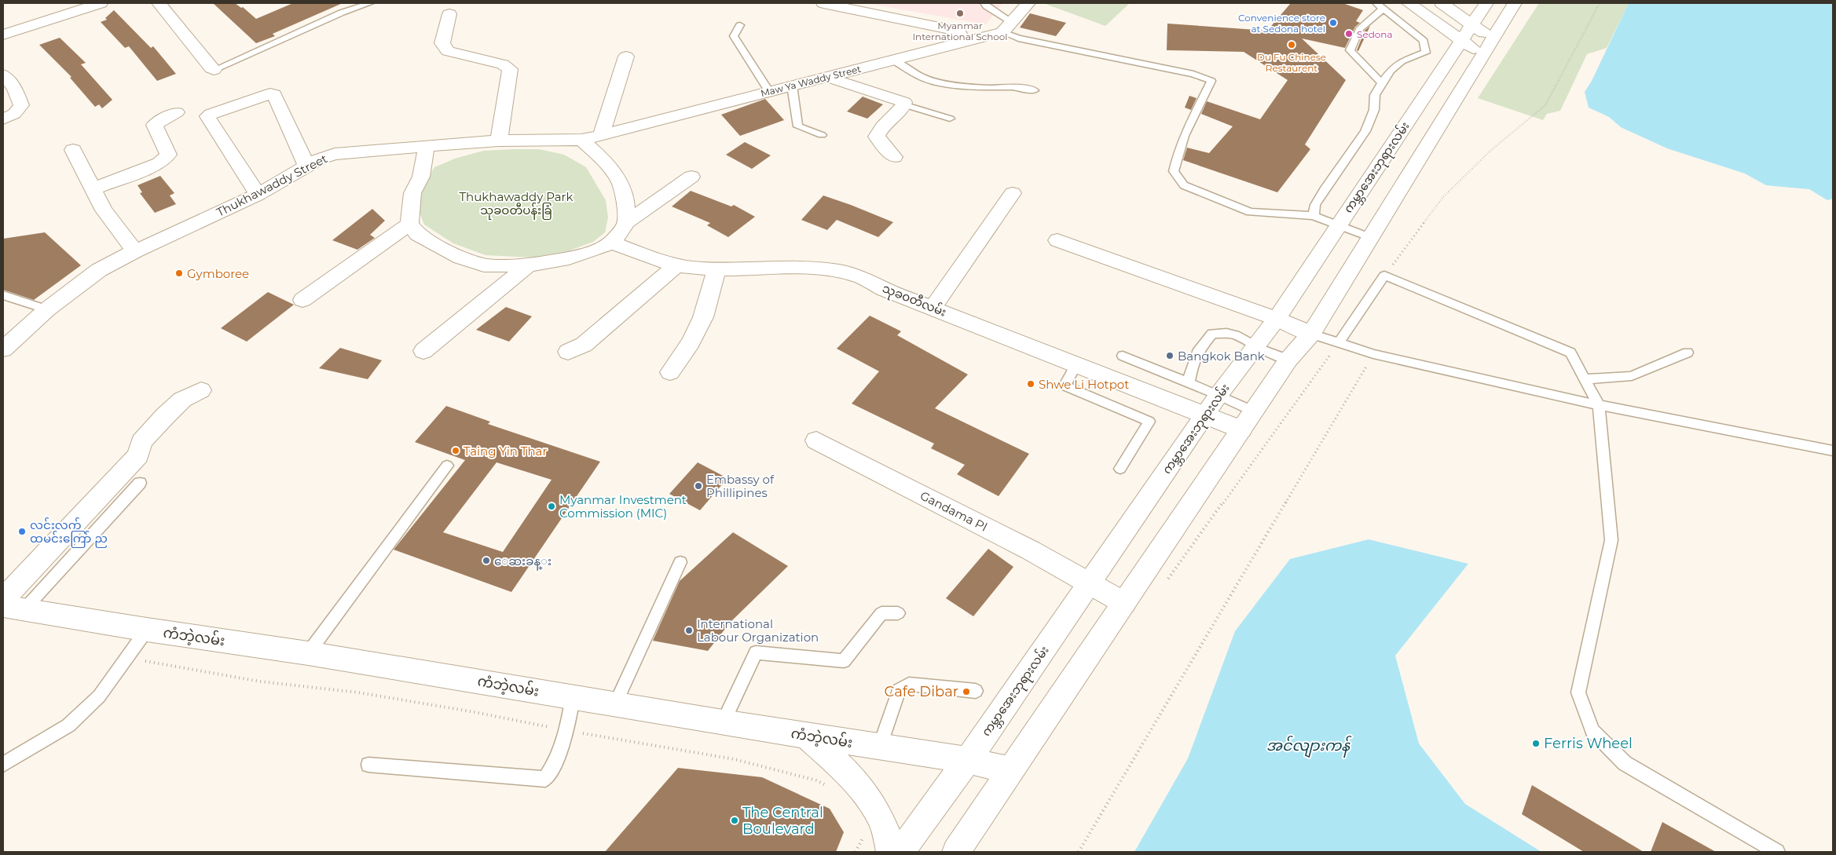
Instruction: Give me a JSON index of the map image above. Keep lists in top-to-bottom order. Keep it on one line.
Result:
{"streets":{"street":["Maw Ya Waddy Street","ကမ္ဘာအေးဘုရားလမ်း","Thukhawaddy Street","သုခဝတီလမ်း","Gandama Pl","ကံဘဲ့လမ်း"]},"crossings":[["Maw Ya Waddy Street","Thukhawaddy Street"],["ကမ္ဘာအေးဘုရားလမ်း","သုခဝတီလမ်း"],["ကမ္ဘာအေးဘုရားလမ်း","Gandama Pl"],["ကမ္ဘာအေးဘုရားလမ်း","ကံဘဲ့လမ်း"]],"water":["အင်လျားကန်"],"parks":["Thukhawaddy Park သုခဝတီပန်းခြံ"],"places":["Myanmar International School","Convenience store at Sedona hotel","Sedona","Du Fu Chinese Restaurent","Gymboree","Bangkok Bank","Shwe Li Hotpot","Taing Yin Thar","Embassy of Phillipines","Myanmar Investment Commission (MIC)","လင်းလက် ထမင်းကြော် ည","ေဆးခန္း","International Labour Organization","Cafe Dibar","Ferris Wheel","The Central Boulevard"]}
